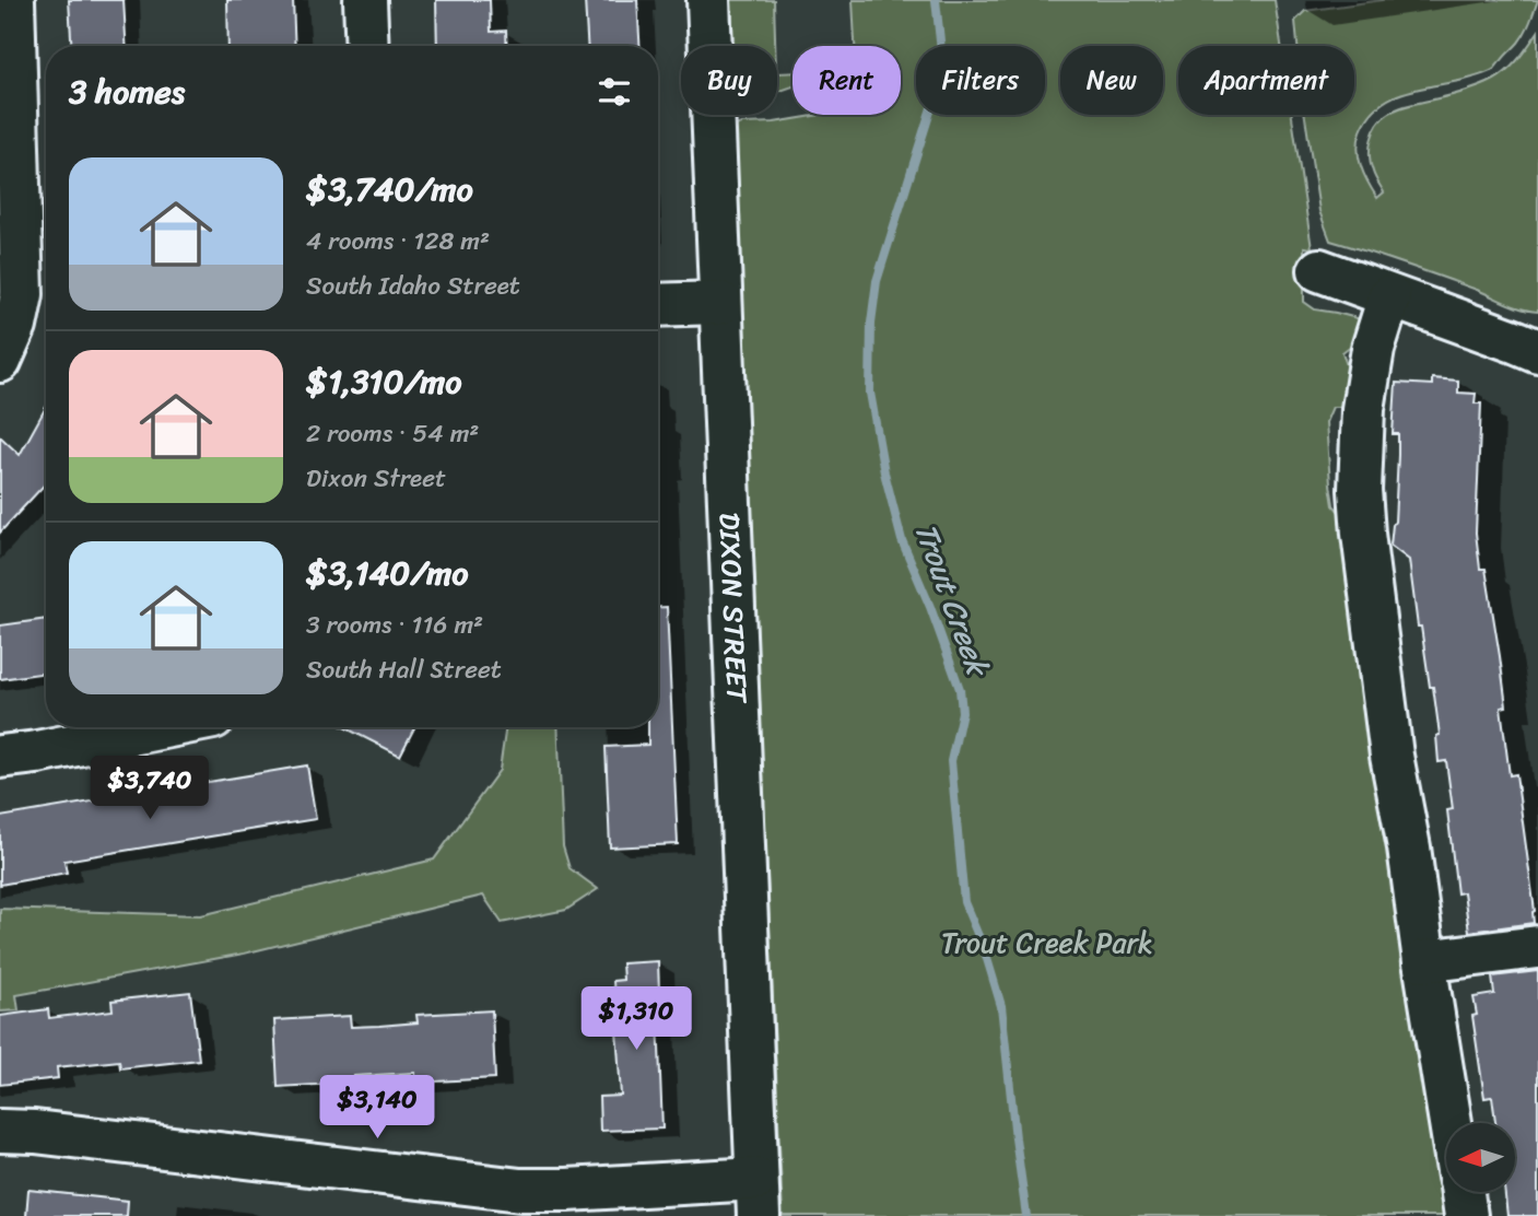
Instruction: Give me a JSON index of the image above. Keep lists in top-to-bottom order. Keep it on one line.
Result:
{"streets":{"street":["DIXON STREET"]},"water":["Trout Creek"],"parks":["Trout Creek Park"],"north":"left","page":{"chip":["Buy","Rent","Filters","New","Apartment"],"heading":"3 homes","list":[{"name":"$3,740/mo","note":"4 rooms · 128 m² · South Idaho Street"},{"name":"$1,310/mo","note":"2 rooms · 54 m² · Dixon Street"},{"name":"$3,140/mo","note":"3 rooms · 116 m² · South Hall Street"}],"price":["$3,740","$1,310","$3,140"]}}
